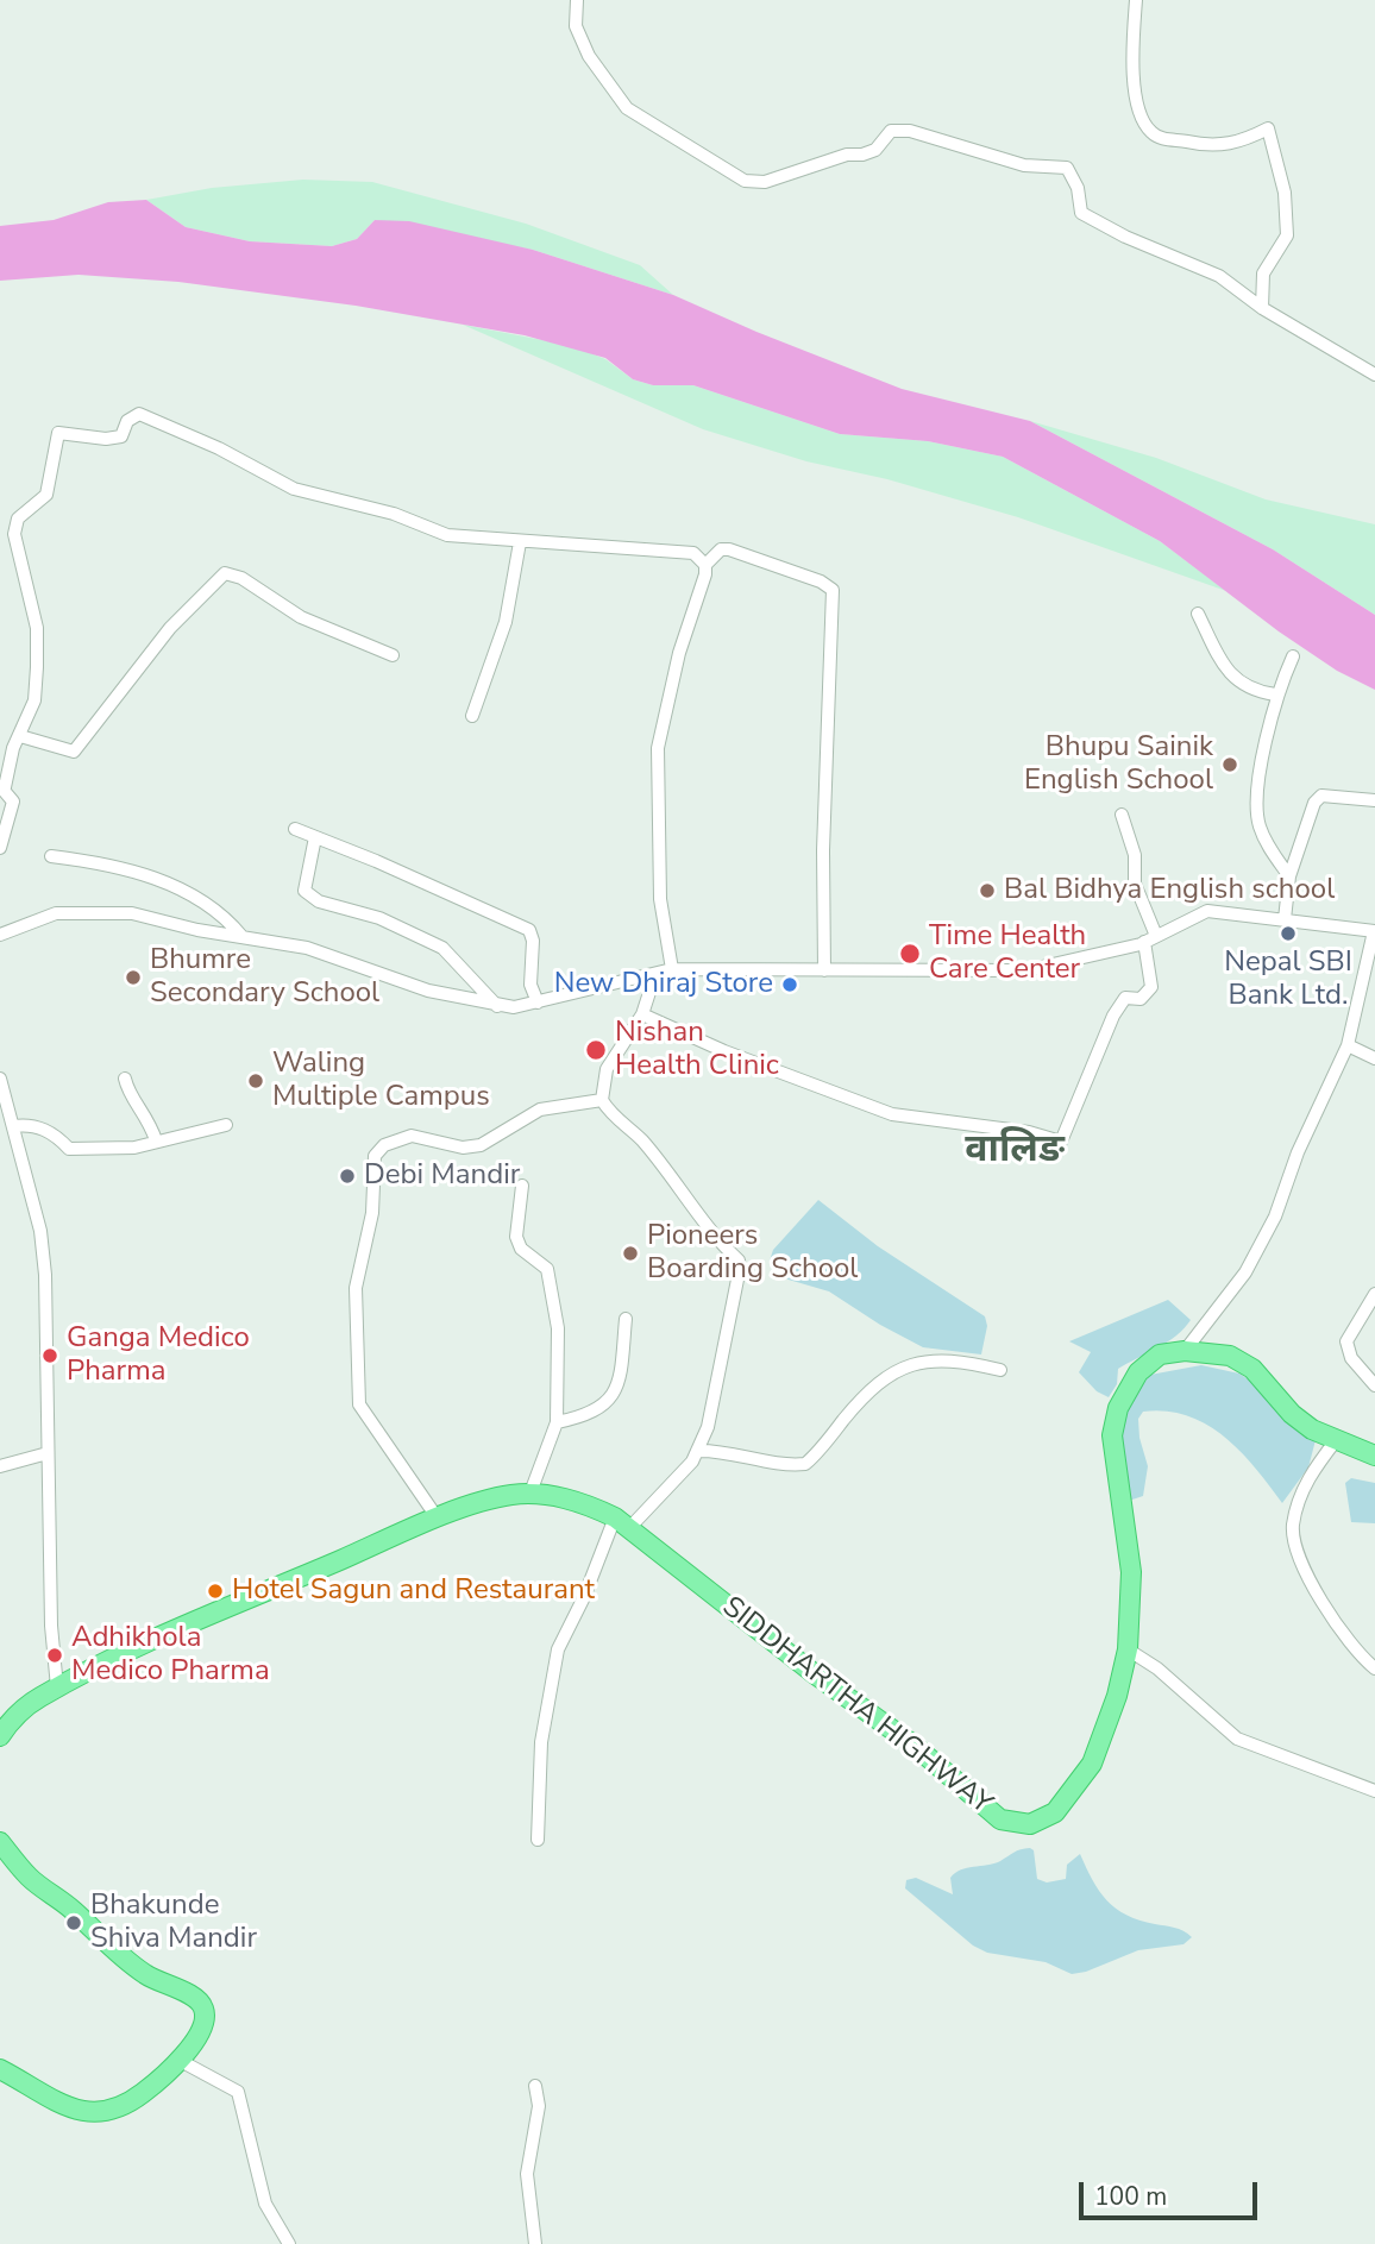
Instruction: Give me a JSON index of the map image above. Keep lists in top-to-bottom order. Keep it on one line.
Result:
{"streets":{"highway":["SIDDHARTHA HIGHWAY"]},"districts":["वालिङ"],"places":["Bhupu Sainik English School","Bal Bidhya English school","Nepal SBI Bank Ltd.","Time Health Care Center","Bhumre Secondary School","New Dhiraj Store","Nishan Health Clinic","Waling Multiple Campus","Debi Mandir","Pioneers Boarding School","Ganga Medico Pharma","Hotel Sagun and Restaurant","Adhikhola Medico Pharma","Bhakunde Shiva Mandir"],"scale_bar":"100 m"}
